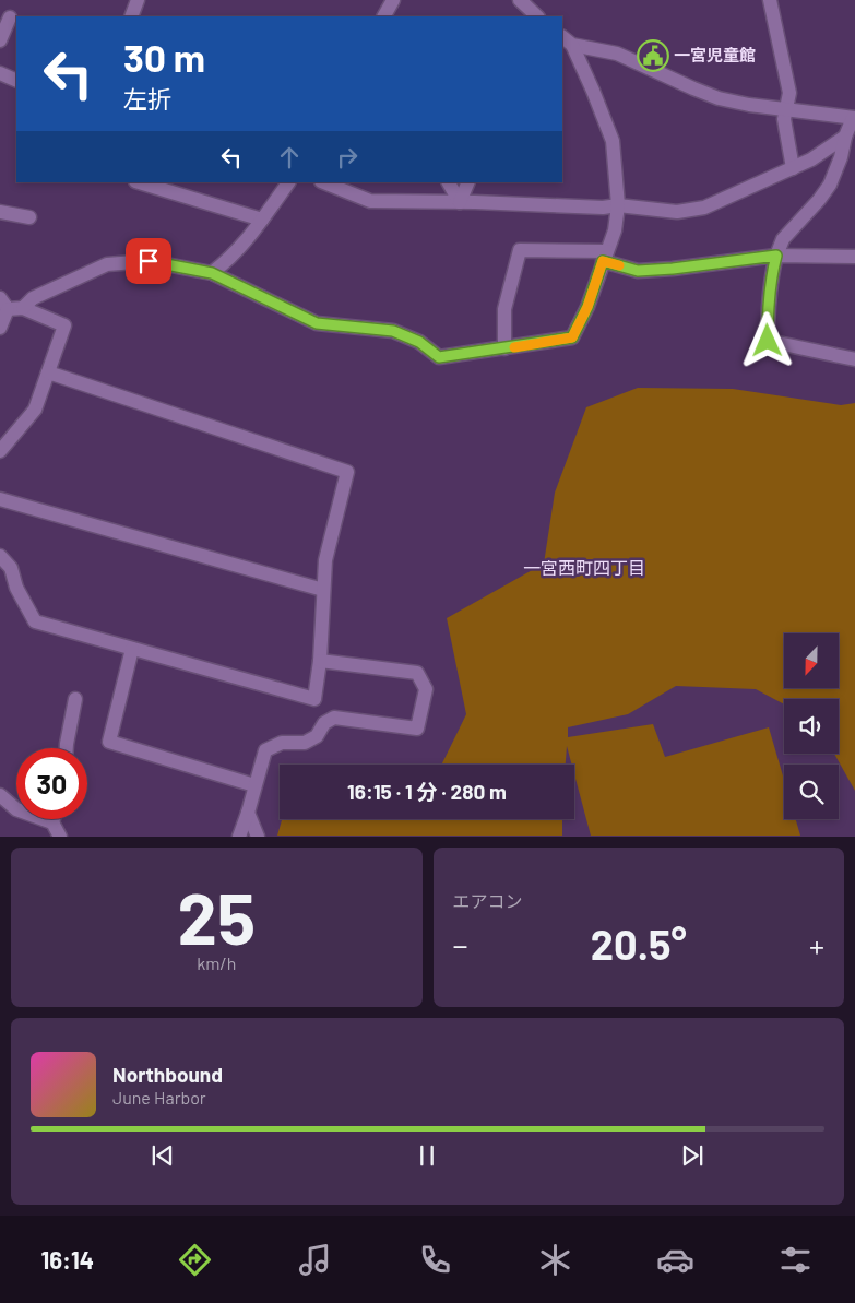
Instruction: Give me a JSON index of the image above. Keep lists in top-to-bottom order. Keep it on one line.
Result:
{"districts":["一宮西町四丁目"],"places":{"public building":["一宮児童館"]},"north":"bottom","page":{"turn":["30 m","左折"],"limit":"30","trip":"16:15 · 1 分 · 280 m","tile":[["25","km/h"],"エアコン"],"heat":["−","20.5°","+"],"song":["Northbound","June Harbor"],"tabs":"16:14"}}
